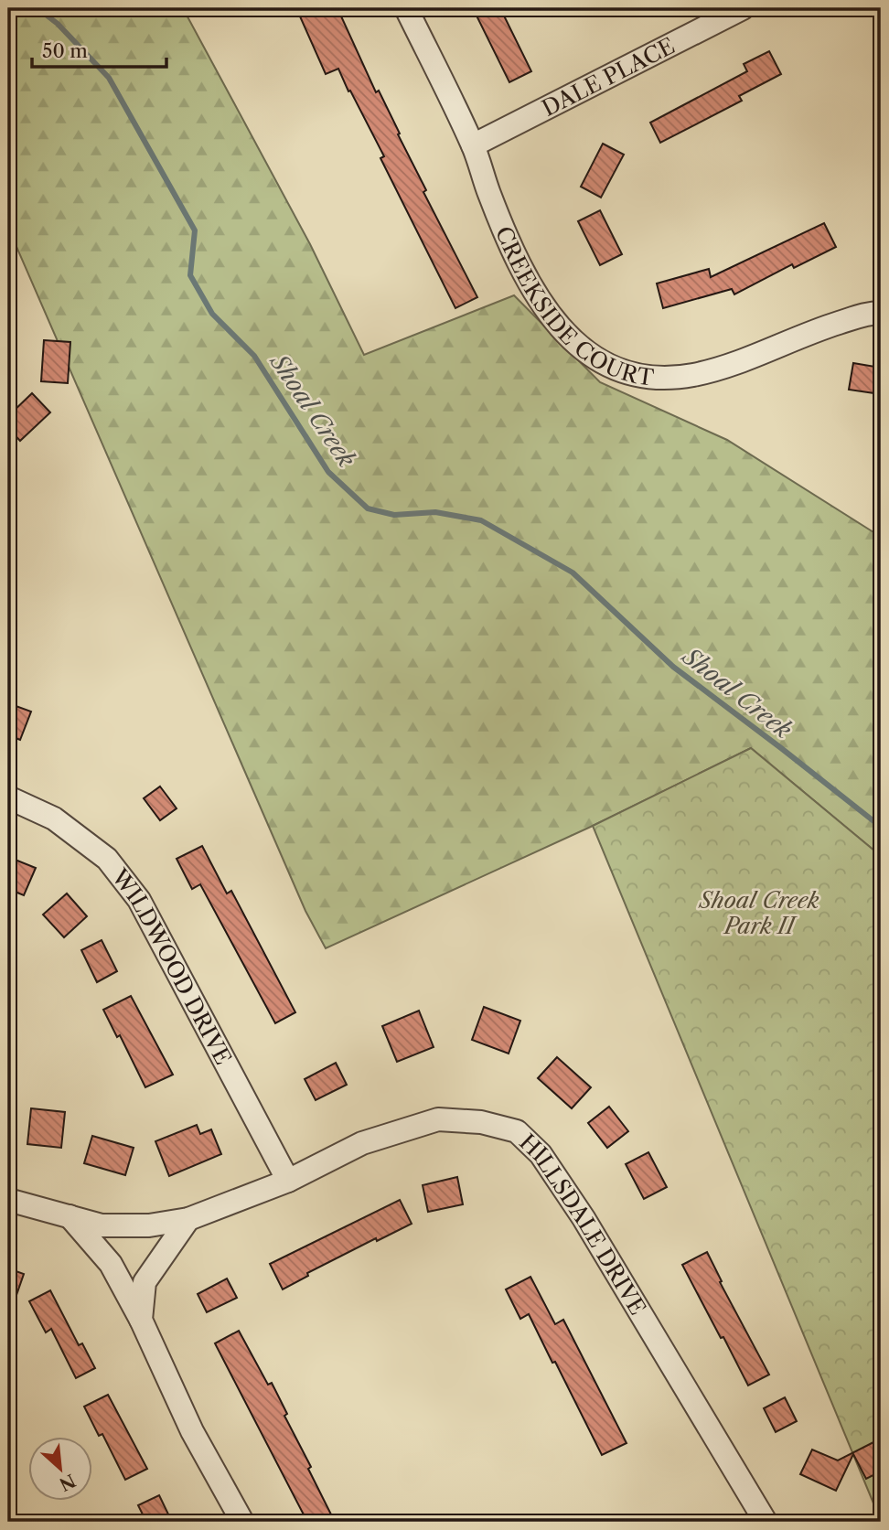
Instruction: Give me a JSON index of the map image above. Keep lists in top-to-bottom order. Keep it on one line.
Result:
{"streets":{"street":["DALE PLACE","CREEKSIDE COURT","WILDWOOD DRIVE","HILLSDALE DRIVE"]},"crossings":[["DALE PLACE","CREEKSIDE COURT"],["WILDWOOD DRIVE","HILLSDALE DRIVE"]],"water":["Shoal Creek"],"parks":["Shoal Creek Park II"],"scale_bar":"50 m","north":"bottom right"}
